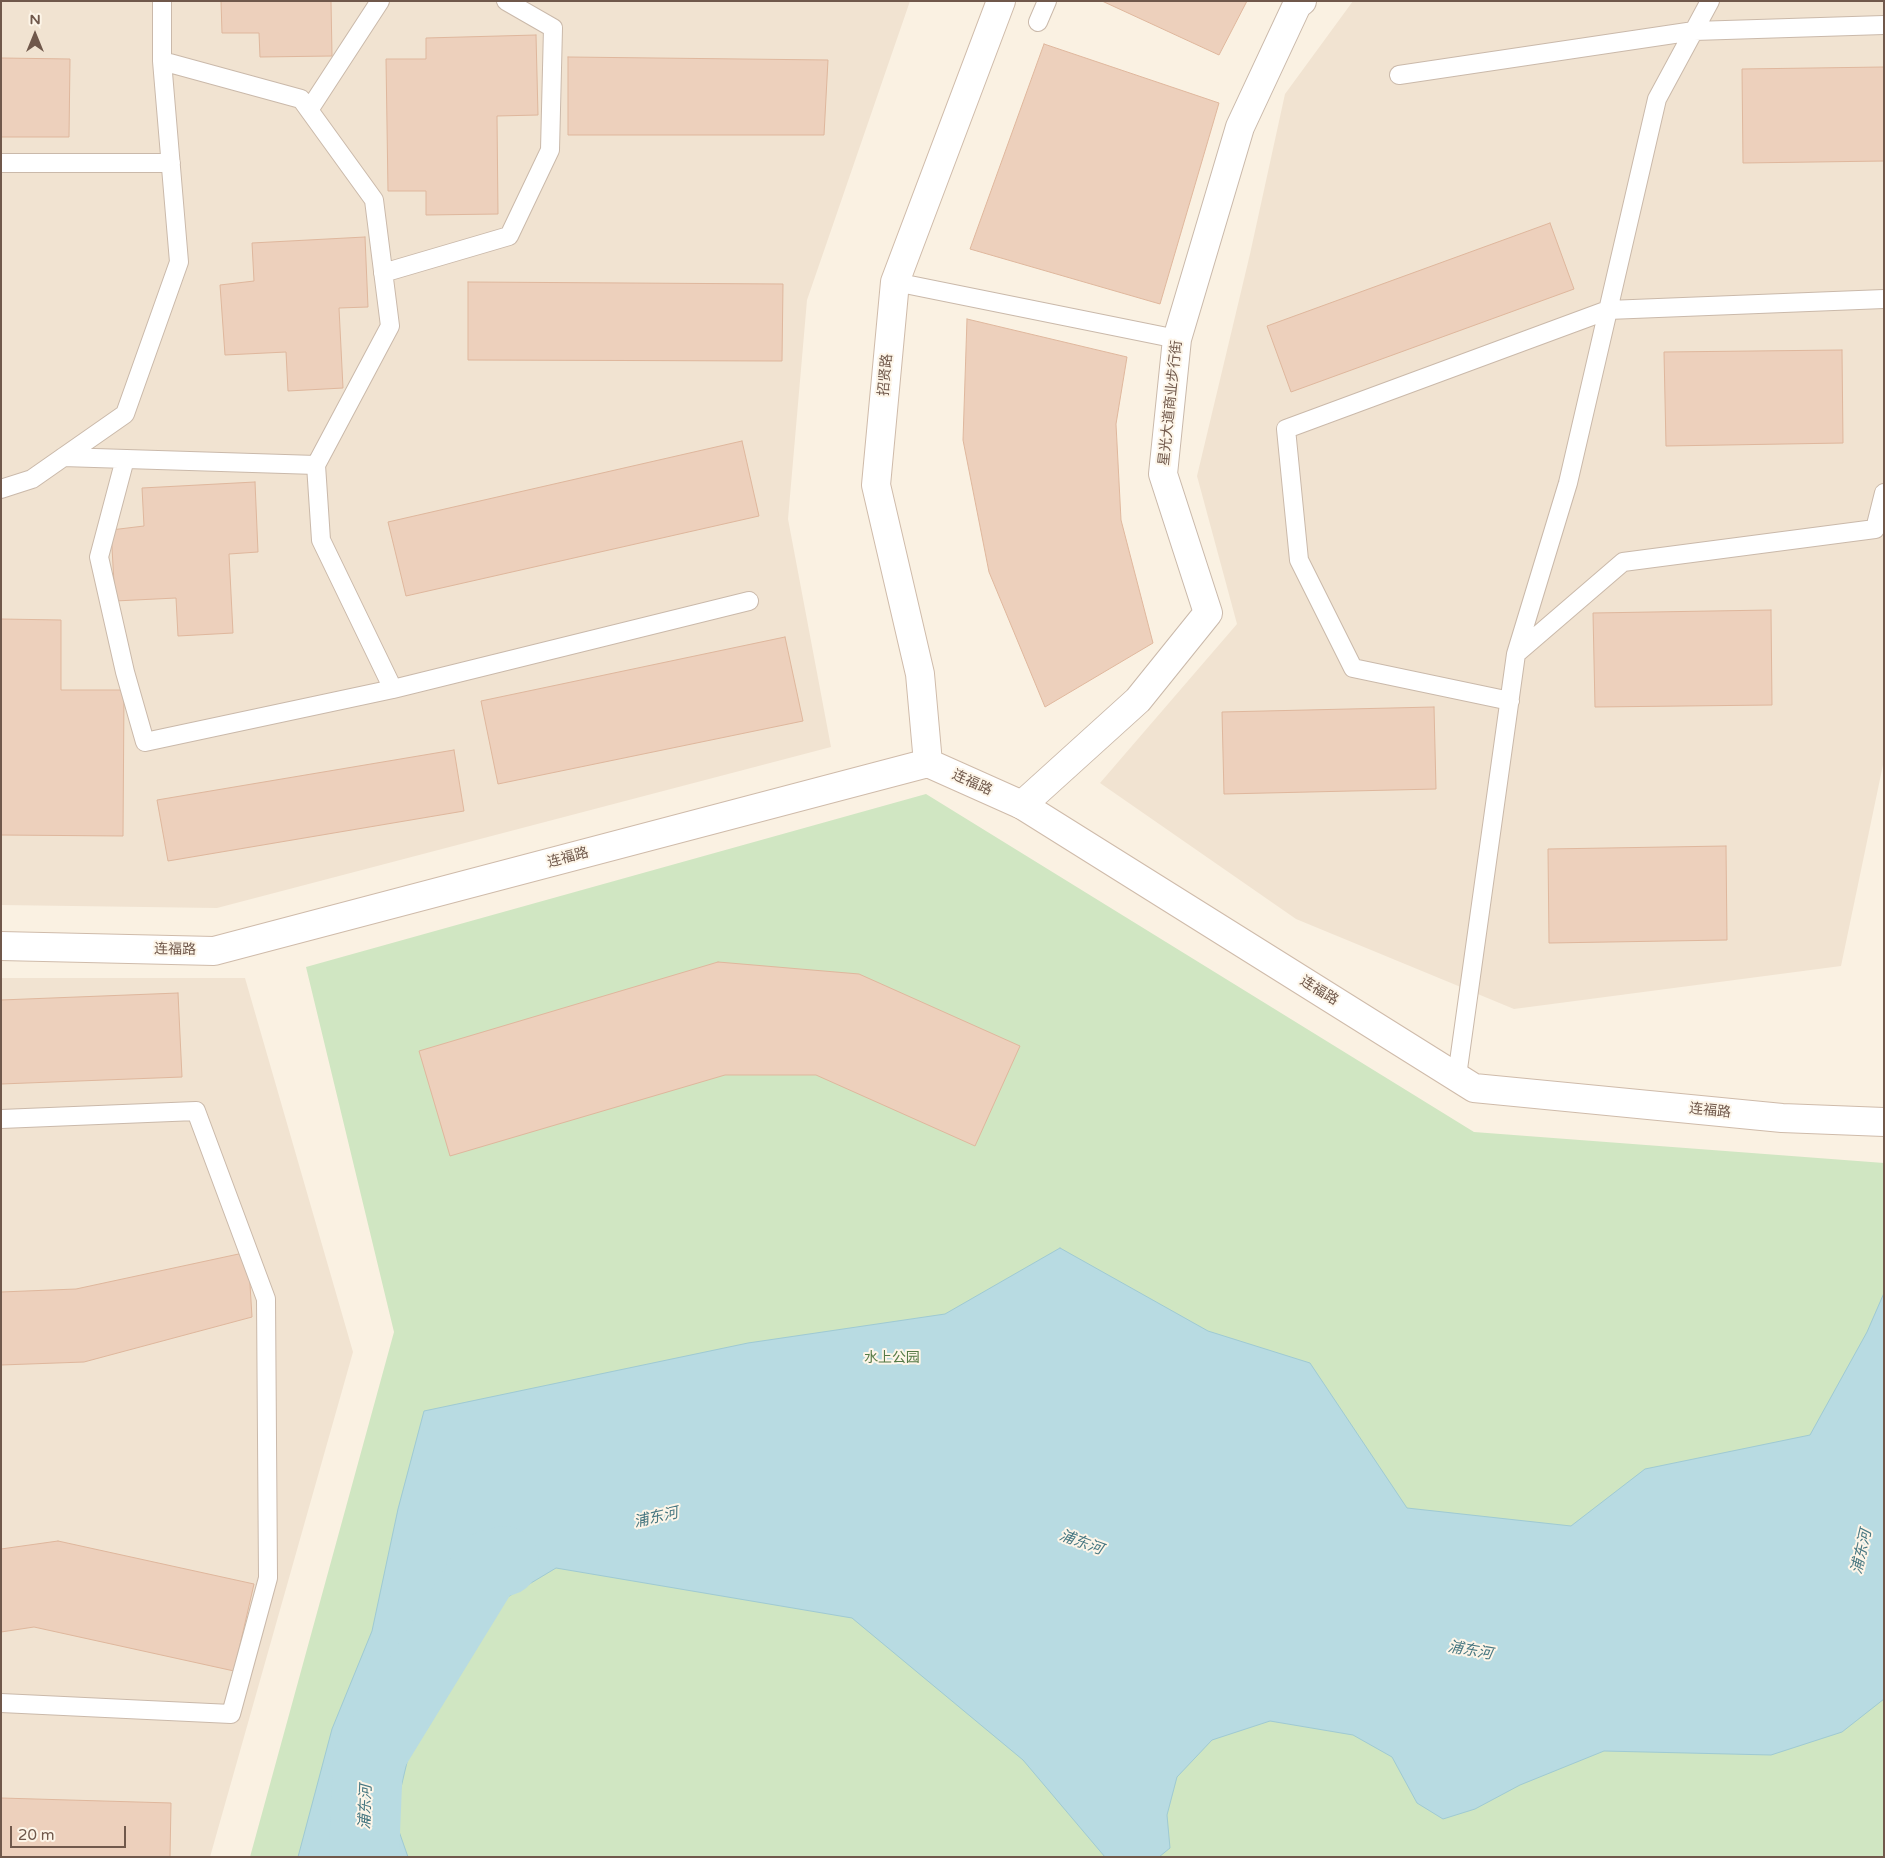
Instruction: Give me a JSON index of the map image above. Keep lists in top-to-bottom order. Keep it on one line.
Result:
{"streets":{"street":["招贤路","星光大道商业步行街","连福路"]},"crossings":[["招贤路","连福路"],["星光大道商业步行街","连福路"]],"water":["浦东河"],"parks":["水上公园"],"scale_bar":"20 m","north":"top"}
